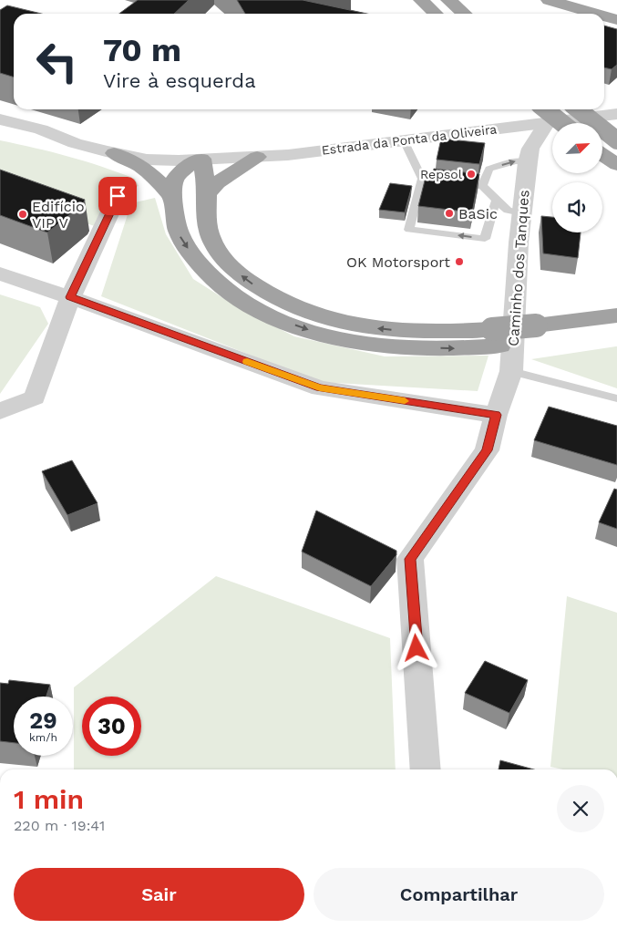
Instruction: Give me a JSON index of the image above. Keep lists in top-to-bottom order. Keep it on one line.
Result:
{"streets":{"street":["Estrada da Ponta da Oliveira","Caminho dos Tanques"]},"crossings":[["Estrada da Ponta da Oliveira","Caminho dos Tanques"]],"places":["Repsol","BaSic","Edifício VIP V","OK Motorsport"],"north":"top right","page":{"turn":["70 m","Vire à esquerda"],"speed":"29 km/h","limit":"30","heading":["1 min","220 m · 19:41"],"buttons":["Sair","Compartilhar"]}}
